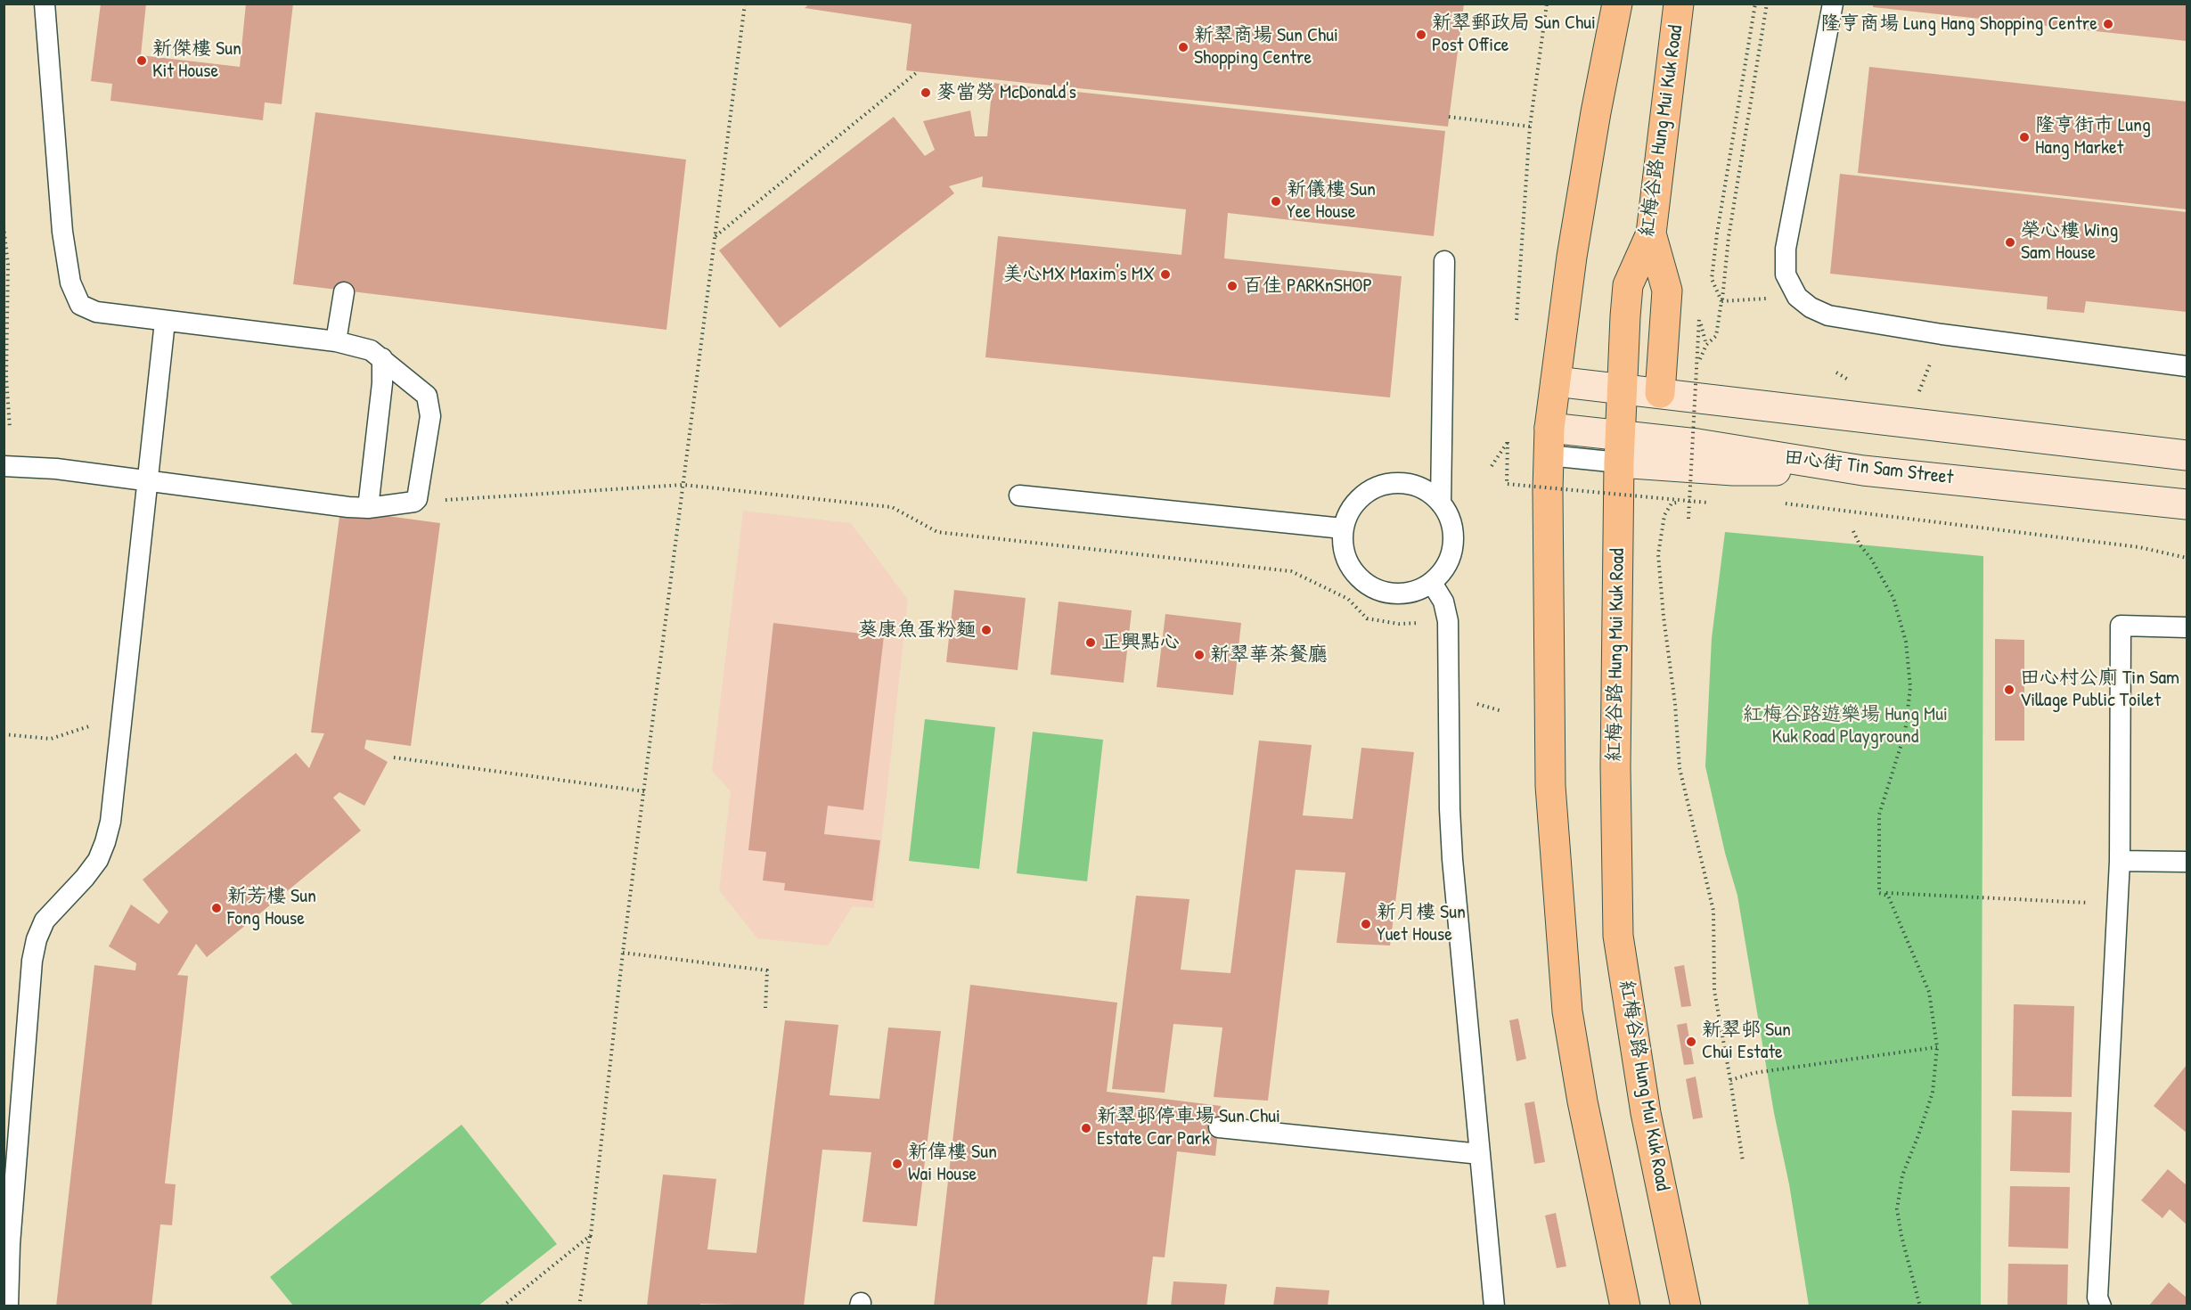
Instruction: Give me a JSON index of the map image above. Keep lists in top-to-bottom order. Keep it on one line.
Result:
{"streets":{"main road":["紅梅谷路 Hung Mui Kuk Road","田心街 Tin Sam Street"]},"crossings":[["紅梅谷路 Hung Mui Kuk Road","田心街 Tin Sam Street"]],"parks":["紅梅谷路遊樂場 Hung Mui Kuk Road Playground"],"places":["隆亨商場 Lung Hang Shopping Centre","新翠郵政局 Sun Chui Post Office","新翠商場 Sun Chui Shopping Centre","新傑樓 Sun Kit House","麥當勞 McDonald's","隆亨街市 Lung Hang Market","新儀樓 Sun Yee House","榮心樓 Wing Sam House","美心MX Maxim's MX","百佳 PARKnSHOP","葵康魚蛋粉麵","正興點心","新翠華茶餐廳","田心村公廁 Tin Sam Village Public Toilet","新芳樓 Sun Fong House","新月樓 Sun Yuet House","新翠邨 Sun Chui Estate","新翠邨停車場 Sun Chui Estate Car Park","新偉樓 Sun Wai House"]}
